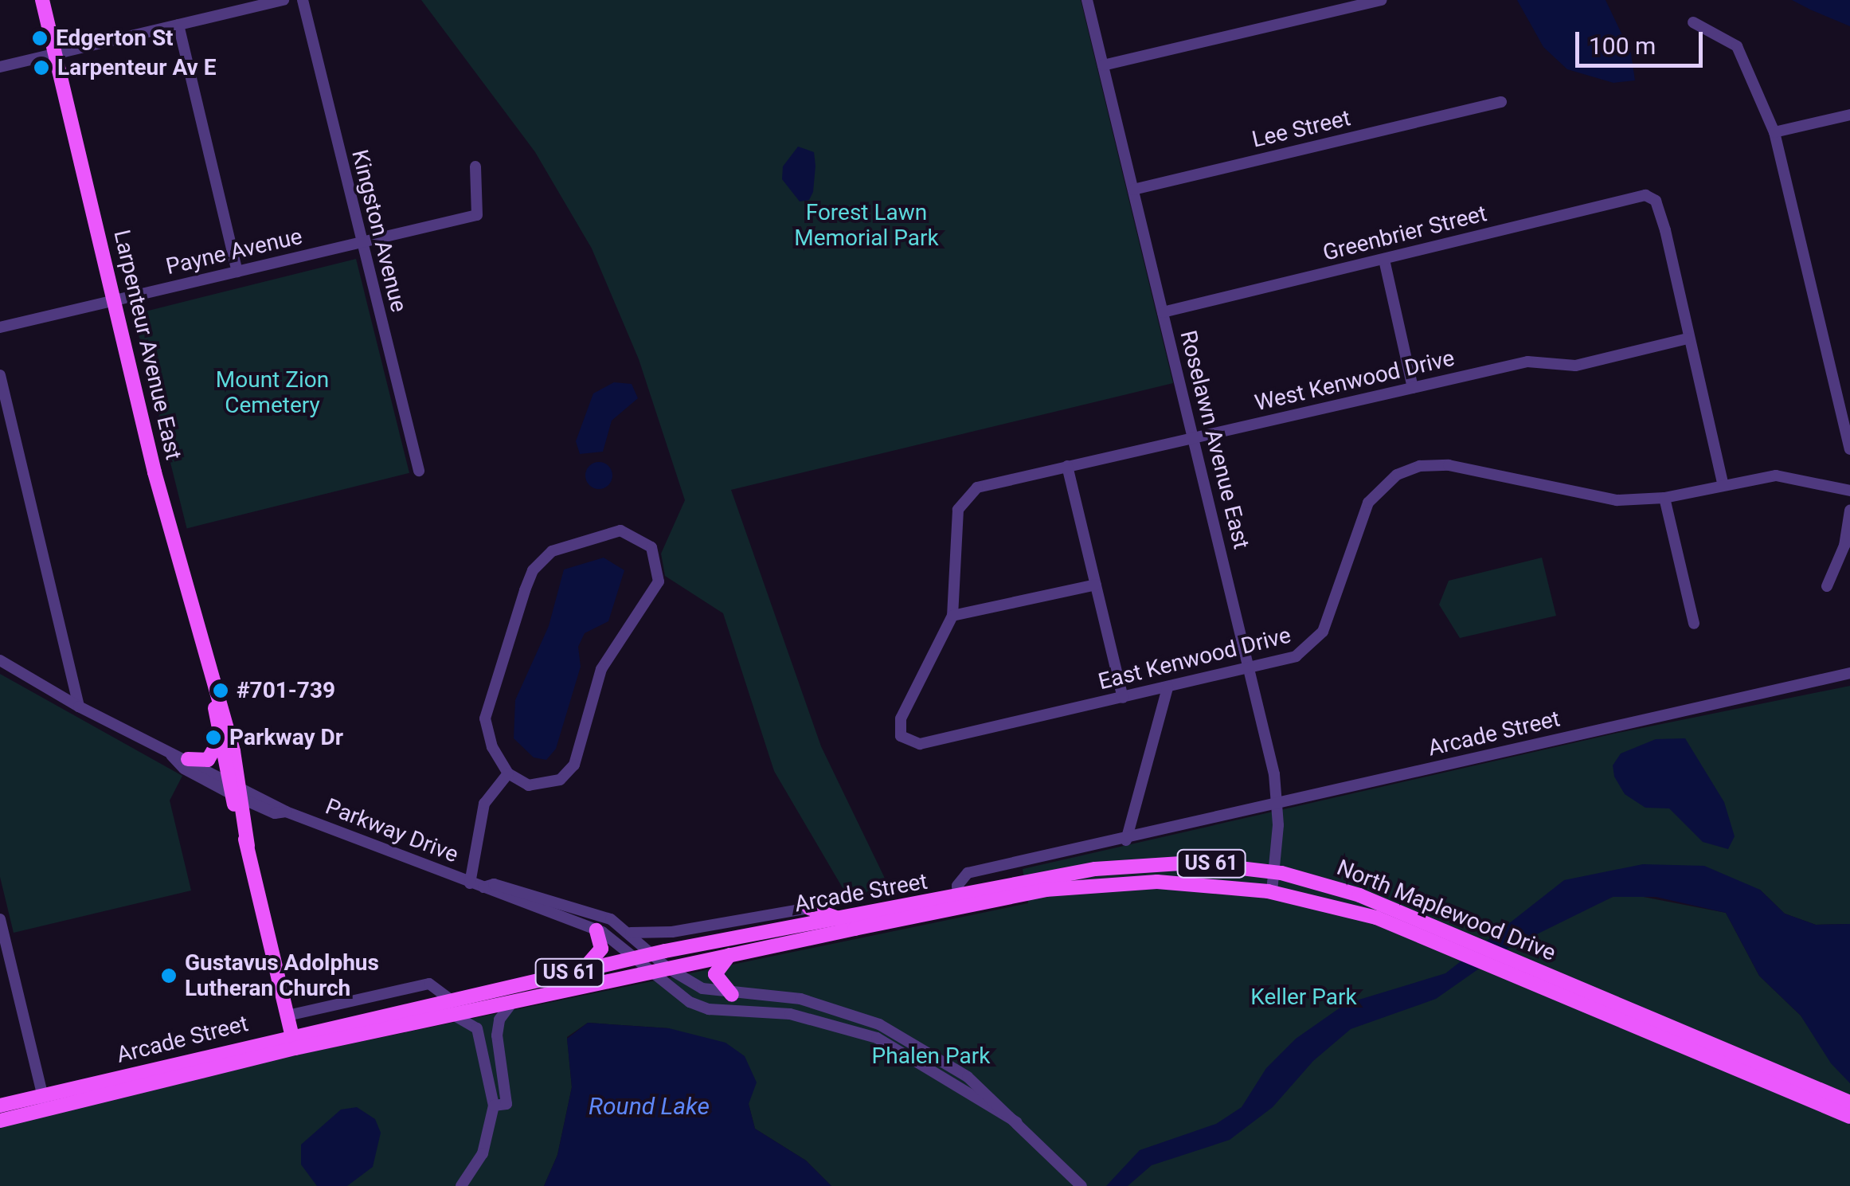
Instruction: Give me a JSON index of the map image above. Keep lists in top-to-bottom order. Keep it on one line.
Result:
{"streets":{"main road":["Larpenteur Avenue East","Arcade Street","US 61","North Maplewood Drive"],"street":["Lee Street","Kingston Avenue","Greenbrier Street","Payne Avenue","West Kenwood Drive","Roselawn Avenue East","East Kenwood Drive","Parkway Drive"]},"crossings":[["Lee Street","Roselawn Avenue East"],["Kingston Avenue","Payne Avenue"],["Greenbrier Street","West Kenwood Drive"],["Greenbrier Street","Roselawn Avenue East"],["Payne Avenue","Larpenteur Avenue East"],["Larpenteur Avenue East","Arcade Street"],["Larpenteur Avenue East","Parkway Drive"],["West Kenwood Drive","Roselawn Avenue East"],["West Kenwood Drive","East Kenwood Drive"],["Roselawn Avenue East","East Kenwood Drive"],["Roselawn Avenue East","Arcade Street"],["Roselawn Avenue East","North Maplewood Drive"],["Arcade Street","Parkway Drive"],["Arcade Street","North Maplewood Drive"]],"water":["Round Lake"],"parks":["Forest Lawn Memorial Park","Mount Zion Cemetery","Keller Park","Phalen Park"],"places":["Edgerton St","Larpenteur Av E","#701-739","Parkway Dr","Gustavus Adolphus Lutheran Church"],"scale_bar":"100 m"}
